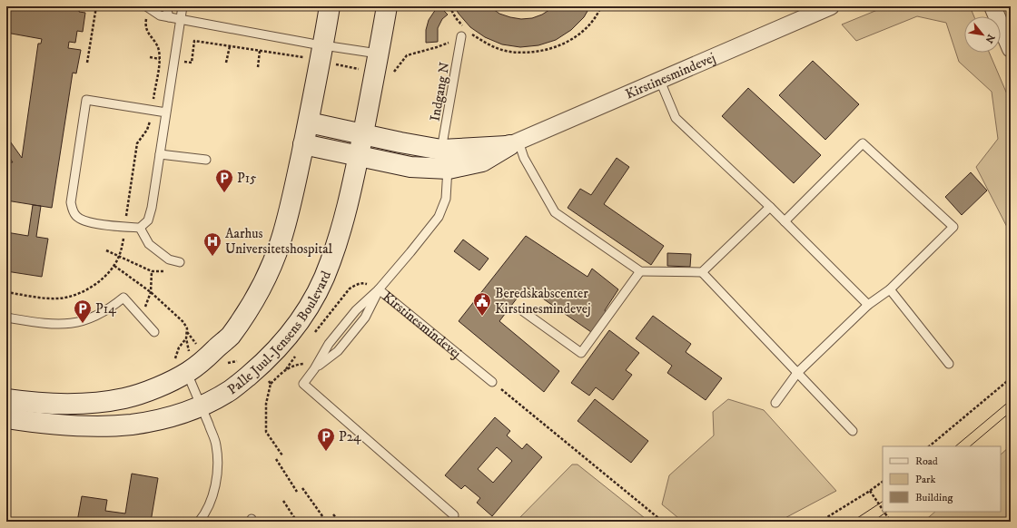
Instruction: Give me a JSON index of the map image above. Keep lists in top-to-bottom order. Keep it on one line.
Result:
{"streets":{"street":["Kirstinesmindevej","Palle Juul-Jensens Boulevard"],"lane":["Indgang N"]},"crossings":[["Kirstinesmindevej","Indgang N"],["Kirstinesmindevej","Palle Juul-Jensens Boulevard"]],"places":{"parking":["P15","P14","P24"],"hospital":["Aarhus Universitetshospital"],"public building":["Beredskabscenter Kirstinesmindevej"]},"legend":["Road","Park","Building"],"north":"bottom right"}
